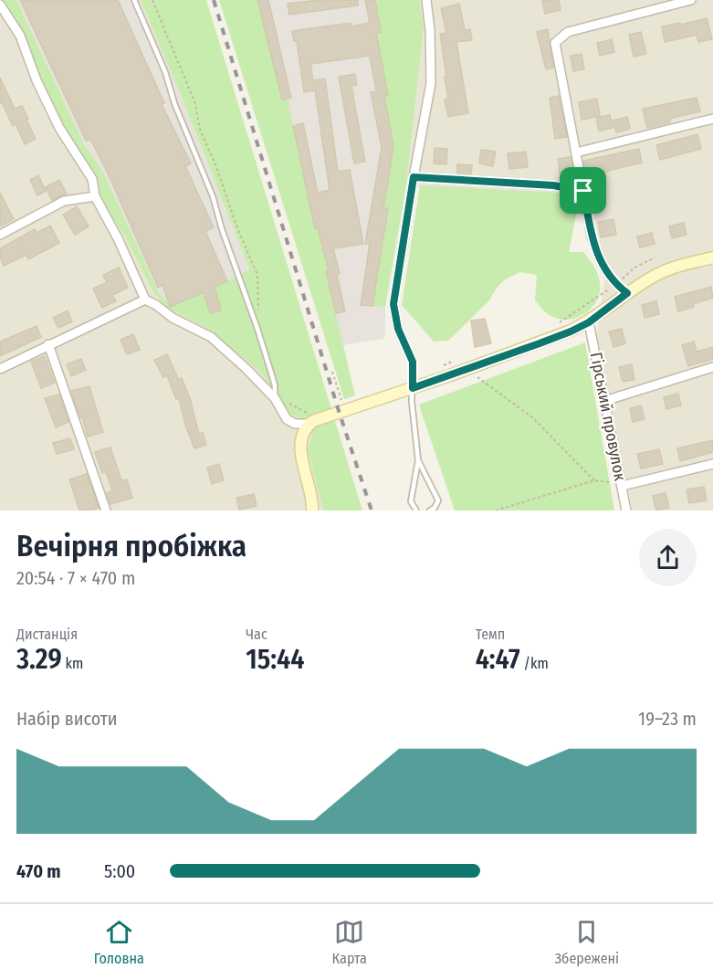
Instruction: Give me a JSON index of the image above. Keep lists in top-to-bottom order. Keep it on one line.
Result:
{"streets":{"street":["Гірський провулок"]},"page":{"heading":["Вечірня пробіжка","20:54 · 7 × 470 m"],"stats":[["Дистанція","3.29 km"],["Час","15:44"],["Темп","4:47 /km"]],"chart":["Набір висоти","19–23 m"],"list":[{"name":"470 m","note":"5:00"}],"tabs":["Головна","Карта","Збережені"]}}
